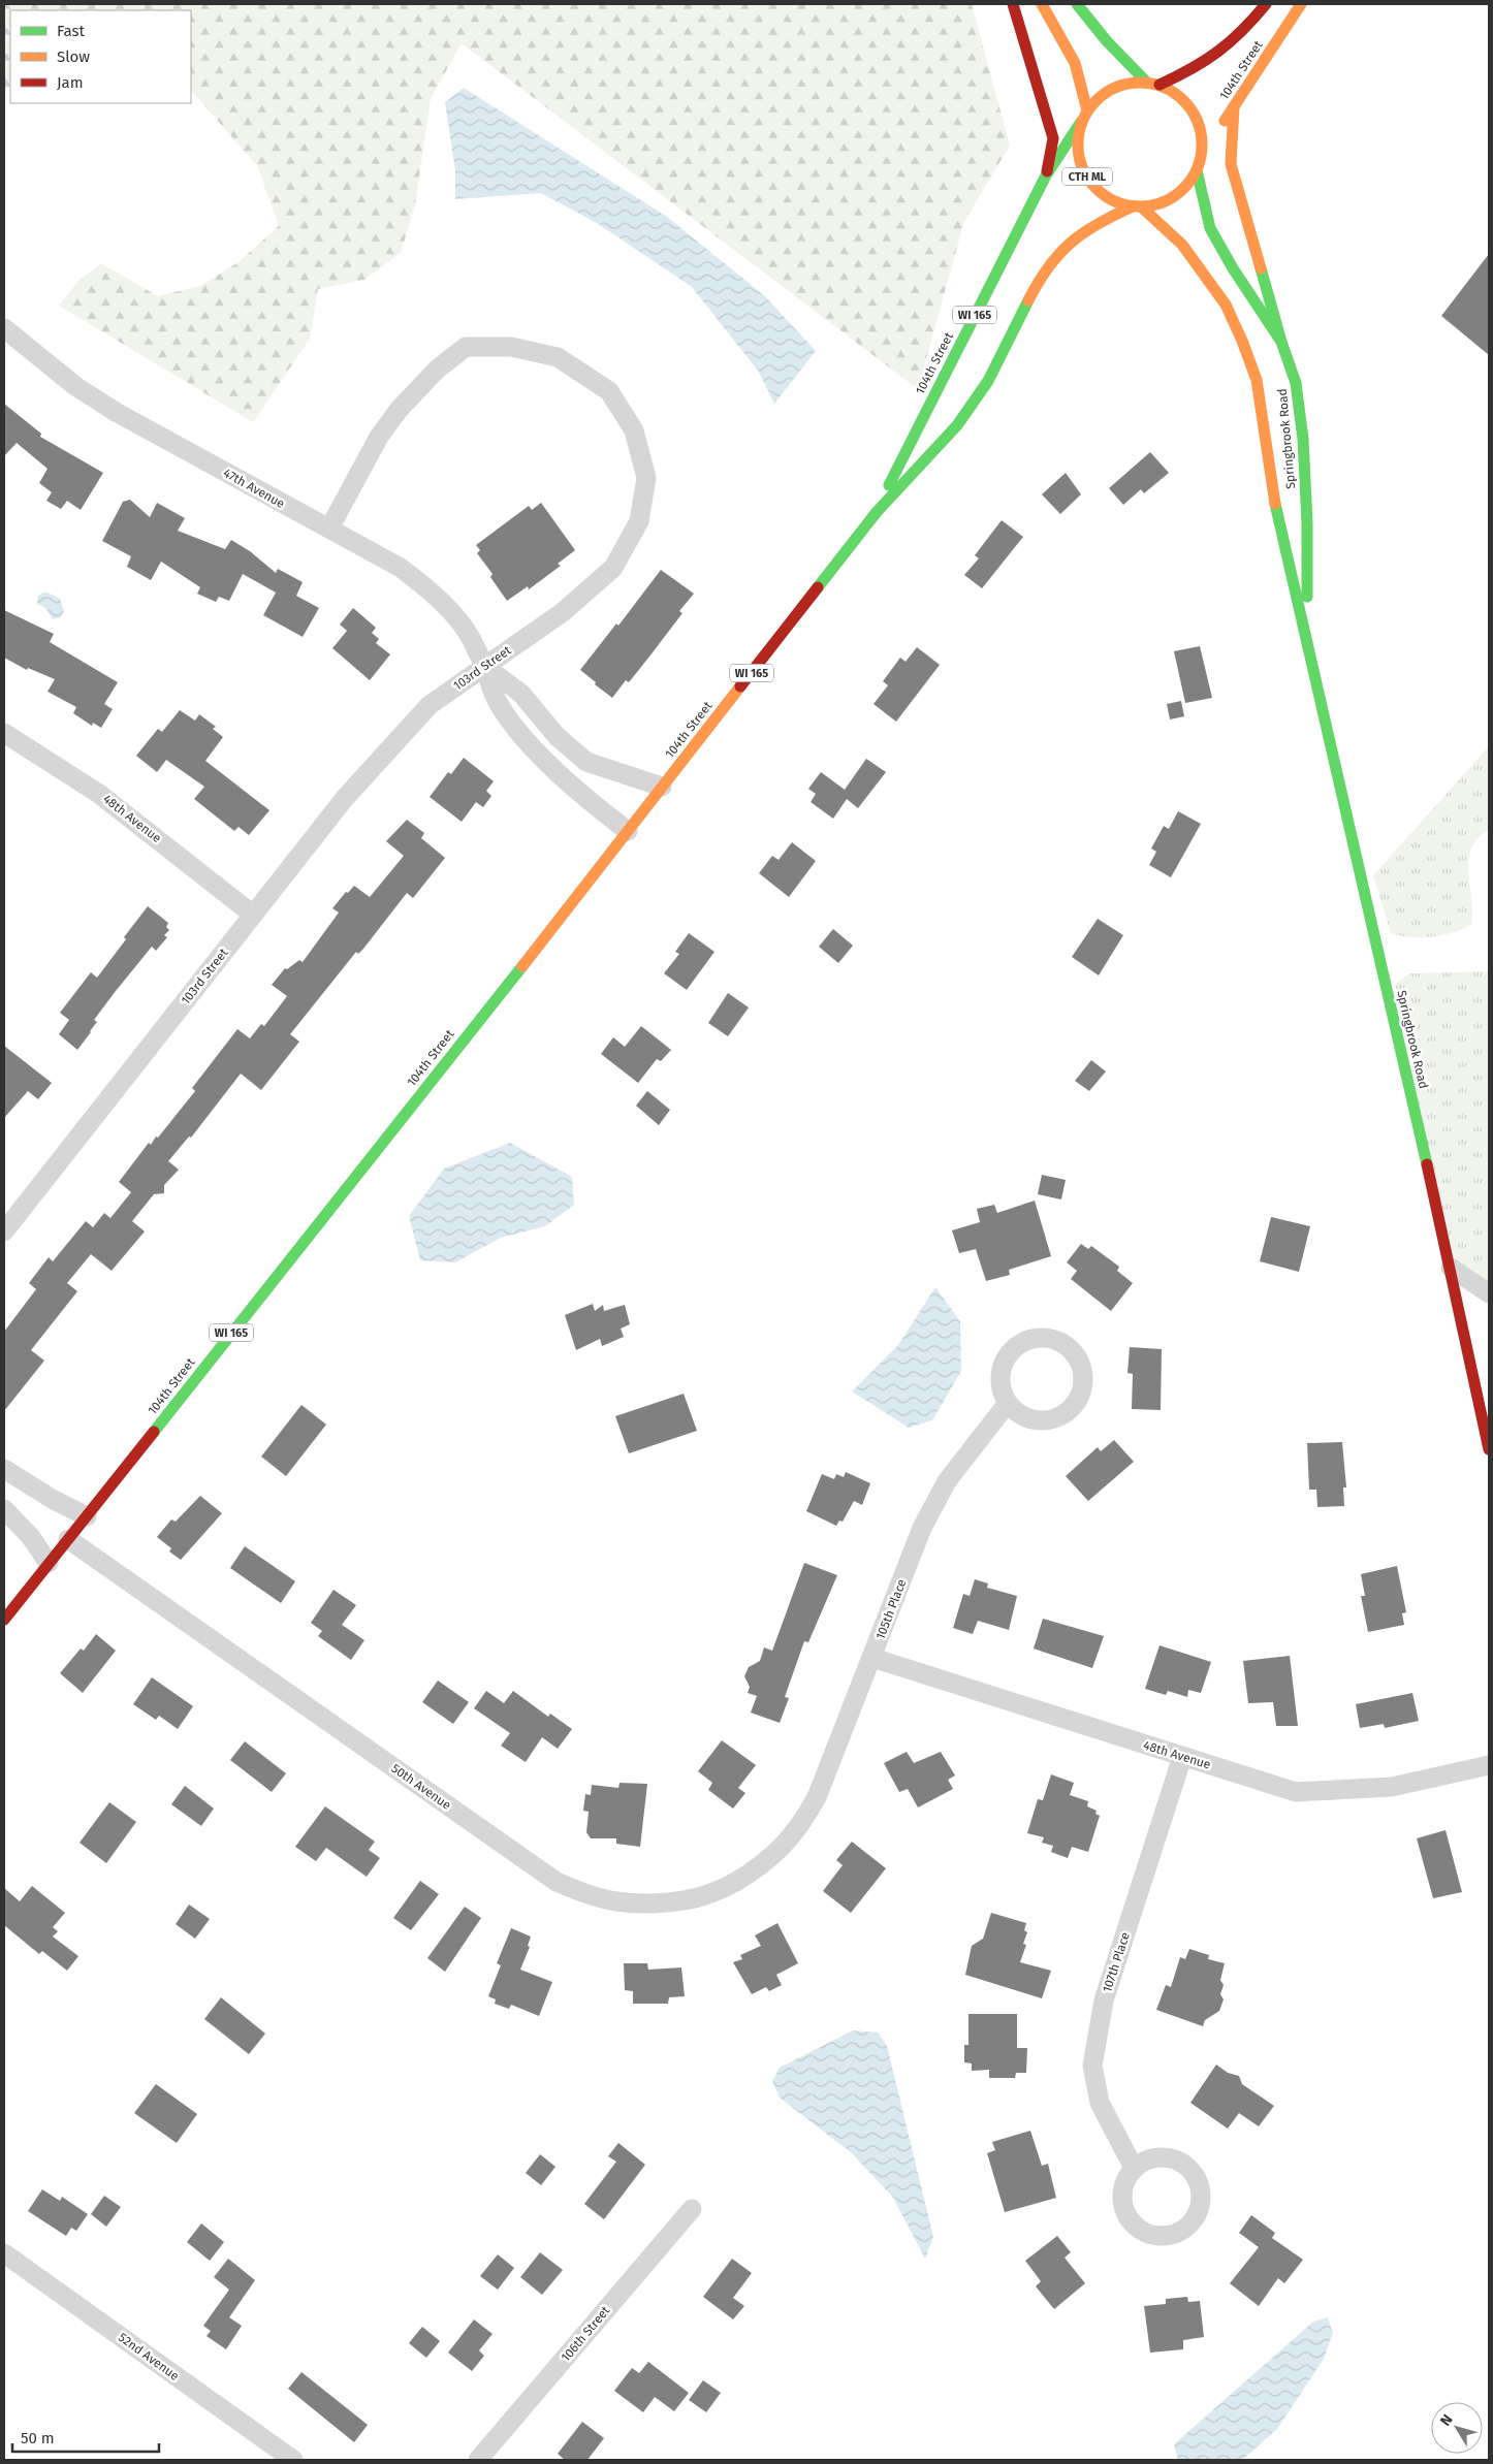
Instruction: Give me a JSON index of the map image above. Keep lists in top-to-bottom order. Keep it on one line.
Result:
{"streets":{"main road":["104th Street","CTH ML","WI 165","Springbrook Road"],"street":["47th Avenue","103rd Street","48th Avenue","105th Place","50th Avenue","107th Place","106th Street","52nd Avenue"]},"crossings":[["104th Street","CTH ML"],["104th Street","WI 165"],["104th Street","Springbrook Road"],["104th Street","47th Avenue"],["104th Street","50th Avenue"],["CTH ML","WI 165"],["CTH ML","Springbrook Road"],["WI 165","Springbrook Road"],["47th Avenue","103rd Street"],["103rd Street","48th Avenue"],["48th Avenue","105th Place"],["48th Avenue","107th Place"],["105th Place","50th Avenue"]],"legend":["Fast","Slow","Jam"],"scale_bar":"50 m","north":"top left"}
